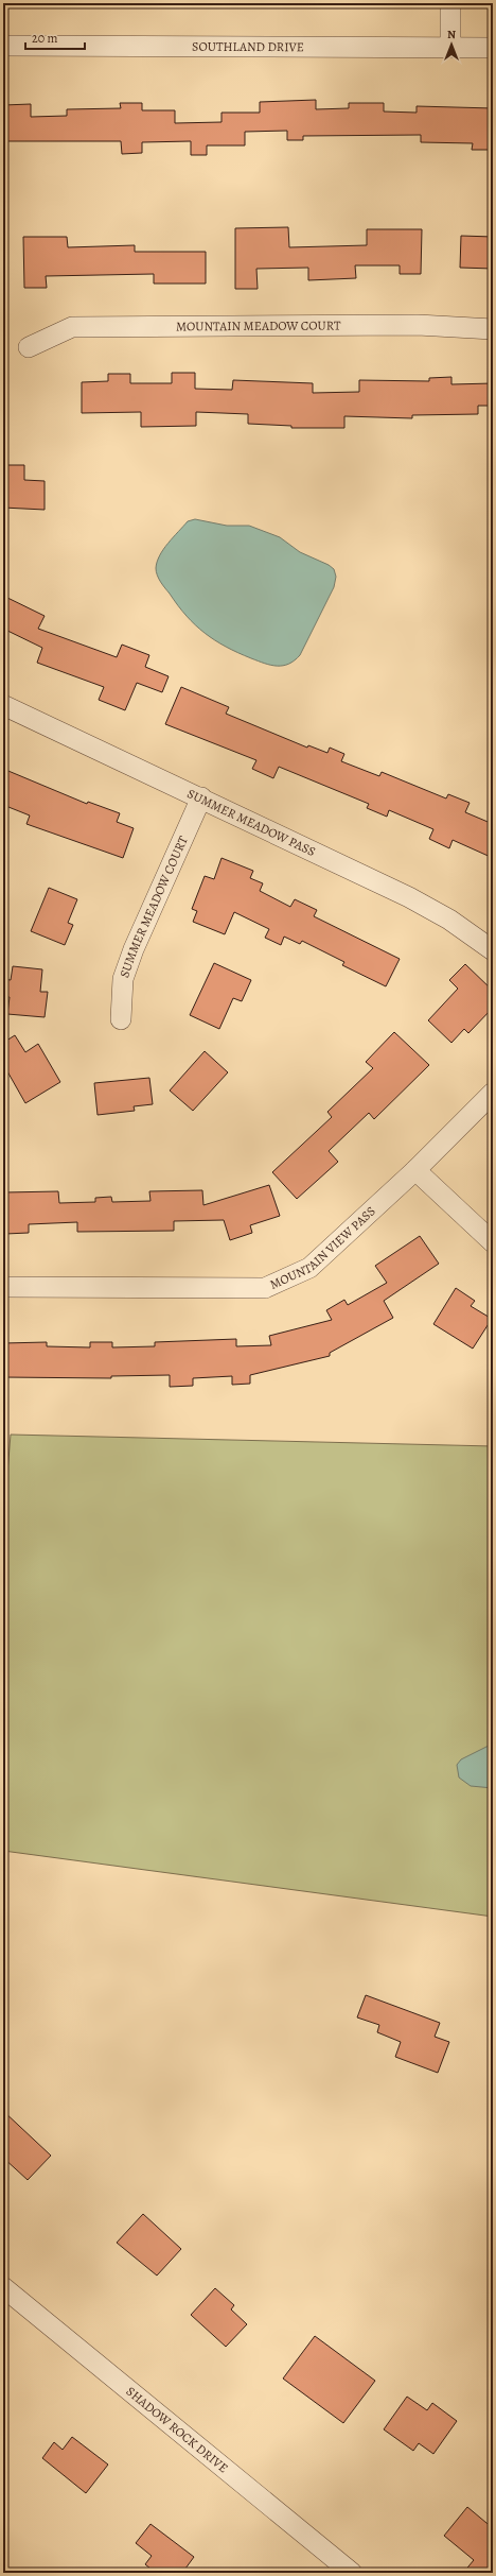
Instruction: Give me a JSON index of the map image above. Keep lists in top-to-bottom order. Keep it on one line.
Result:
{"streets":{"street":["SOUTHLAND DRIVE","MOUNTAIN MEADOW COURT","SUMMER MEADOW PASS","SUMMER MEADOW COURT","MOUNTAIN VIEW PASS","SHADOW ROCK DRIVE"]},"crossings":[["SUMMER MEADOW PASS","SUMMER MEADOW COURT"]],"scale_bar":"20 m","north":"top"}
